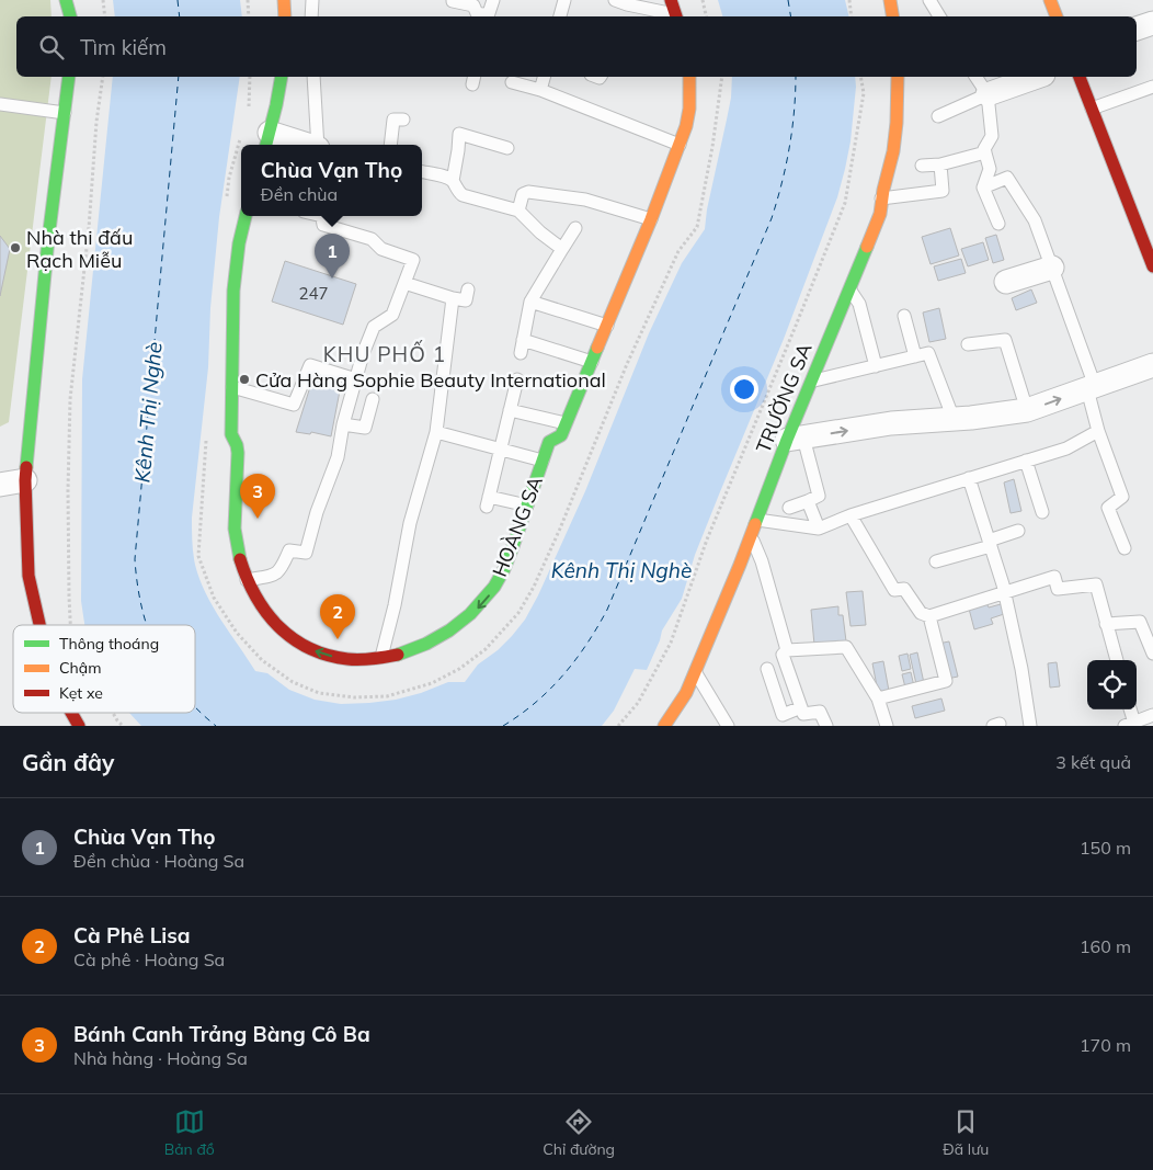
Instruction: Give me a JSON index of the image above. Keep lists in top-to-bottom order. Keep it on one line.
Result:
{"streets":{"street":["TRƯỜNG SA","HOÀNG SA"]},"districts":["KHU PHỐ 1"],"water":["Kênh Thị Nghè"],"places":["Nhà thi đấu Rạch Miễu","Cửa Hàng Sophie Beauty International"],"house_numbers":["247"],"legend":["Thông thoáng","Chậm","Kẹt xe"],"page":{"search":"Tìm kiếm","popup":["Chùa Vạn Thọ","Đền chùa"],"pins":["1","3","2"],"heading":["Gần đây","3 kết quả"],"list":[{"mark":"1","name":"Chùa Vạn Thọ","note":"Đền chùa · Hoàng Sa","value":"150 m"},{"mark":"2","name":"Cà Phê Lisa","note":"Cà phê · Hoàng Sa","value":"160 m"},{"mark":"3","name":"Bánh Canh Trảng Bàng Cô Ba","note":"Nhà hàng · Hoàng Sa","value":"170 m"}],"nav":["Bản đồ","Chỉ đường","Đã lưu"]}}
